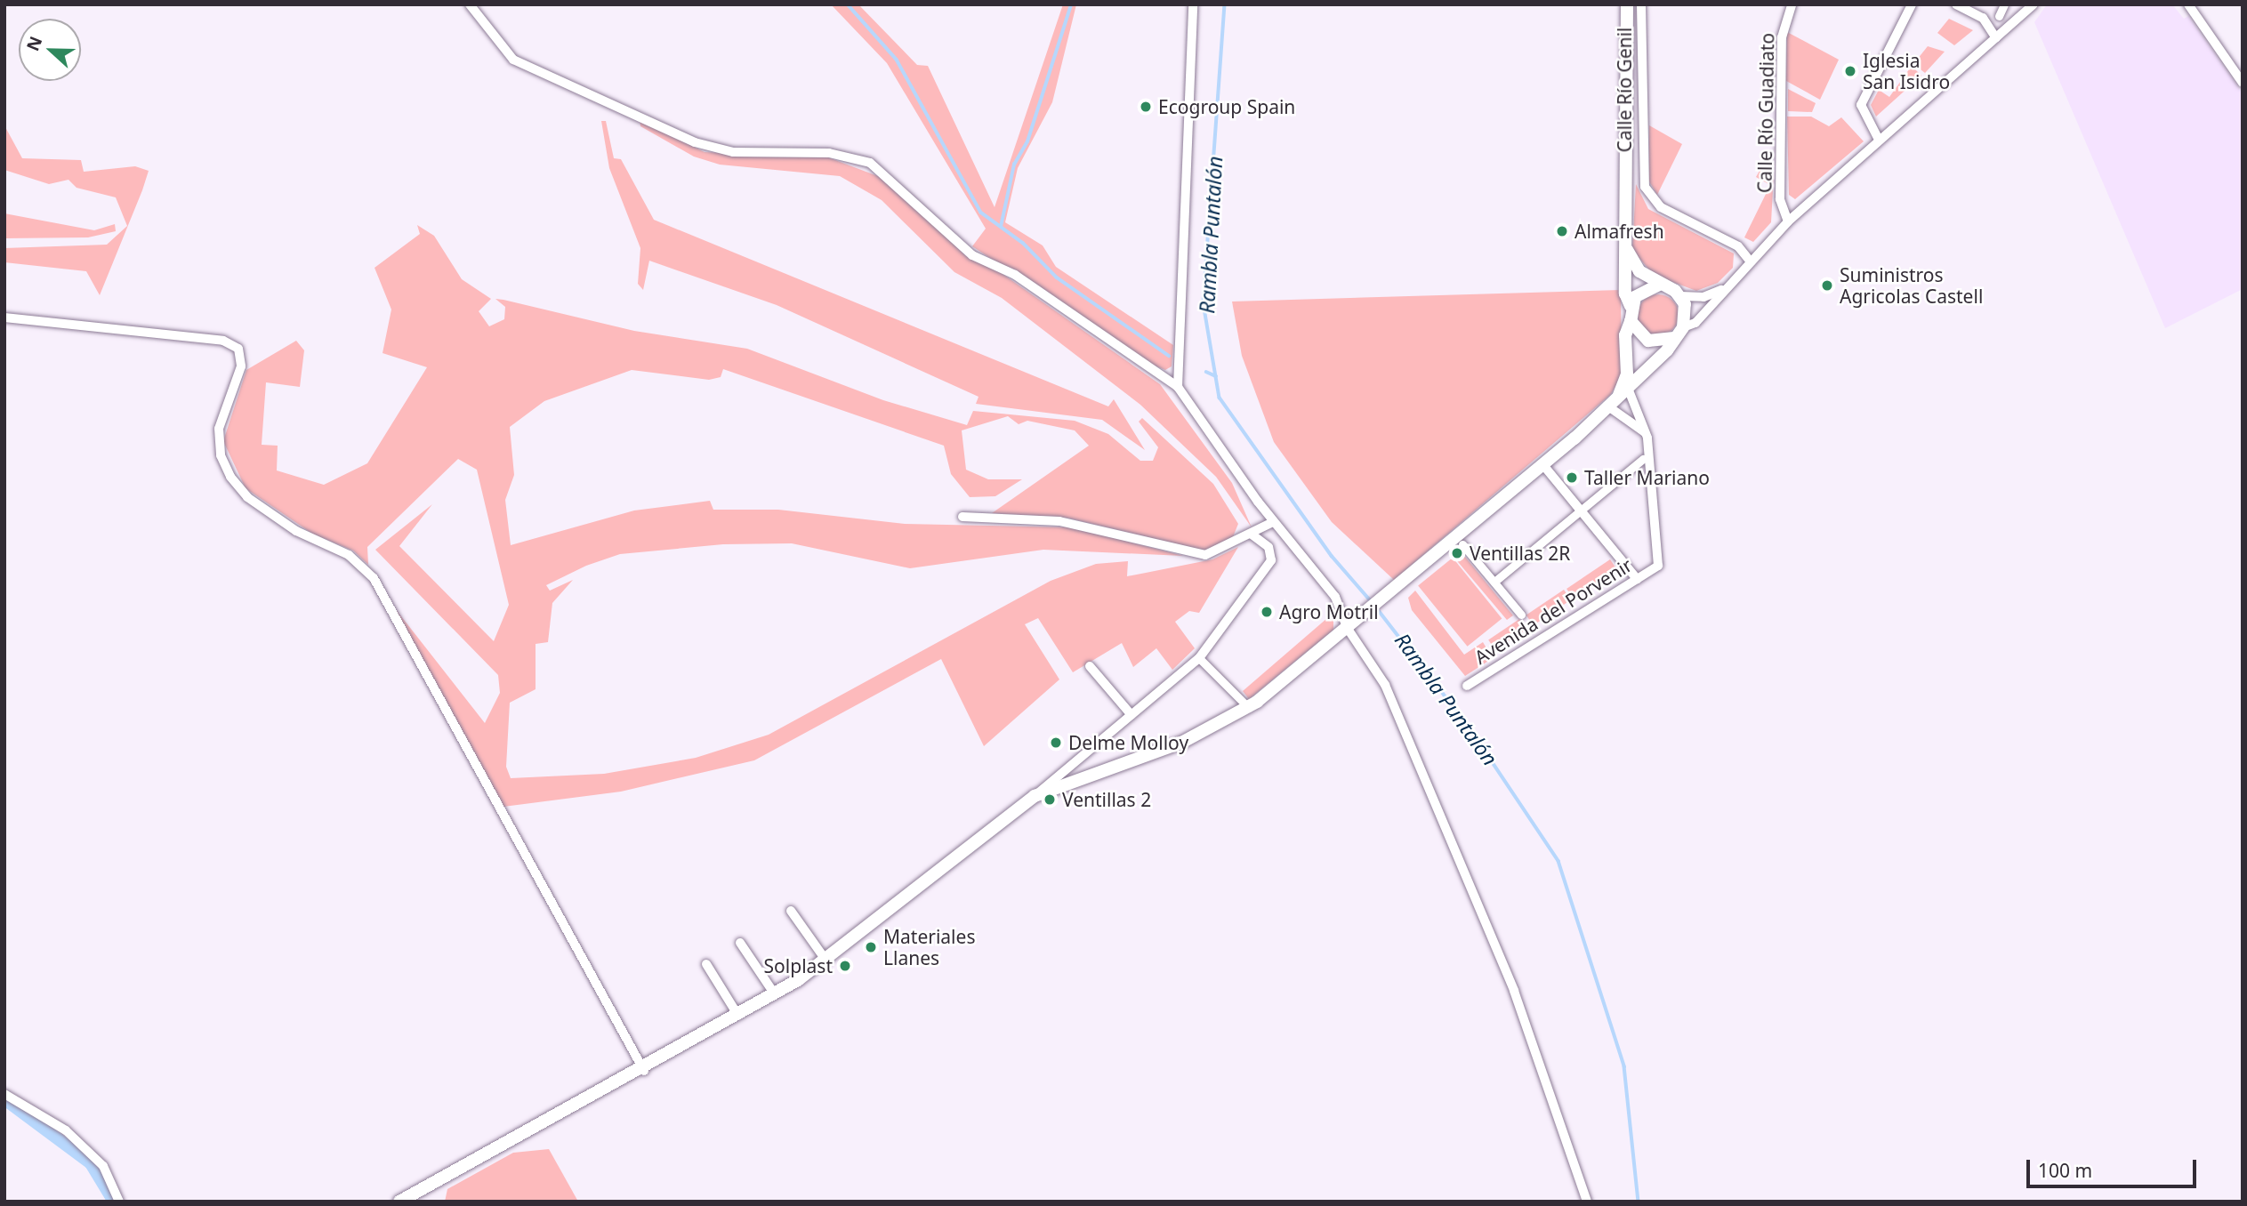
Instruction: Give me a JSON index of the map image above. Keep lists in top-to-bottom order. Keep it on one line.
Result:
{"streets":{"street":["Calle Río Genil","Calle Río Guadiato","Avenida del Porvenir"]},"water":["Rambla Puntalón"],"places":["Iglesia San Isidro","Ecogroup Spain","Almafresh","Suministros Agricolas Castell","Taller Mariano","Ventillas 2R","Agro Motril","Delme Molloy","Ventillas 2","Materiales Llanes","Solplast"],"scale_bar":"100 m","north":"left"}
